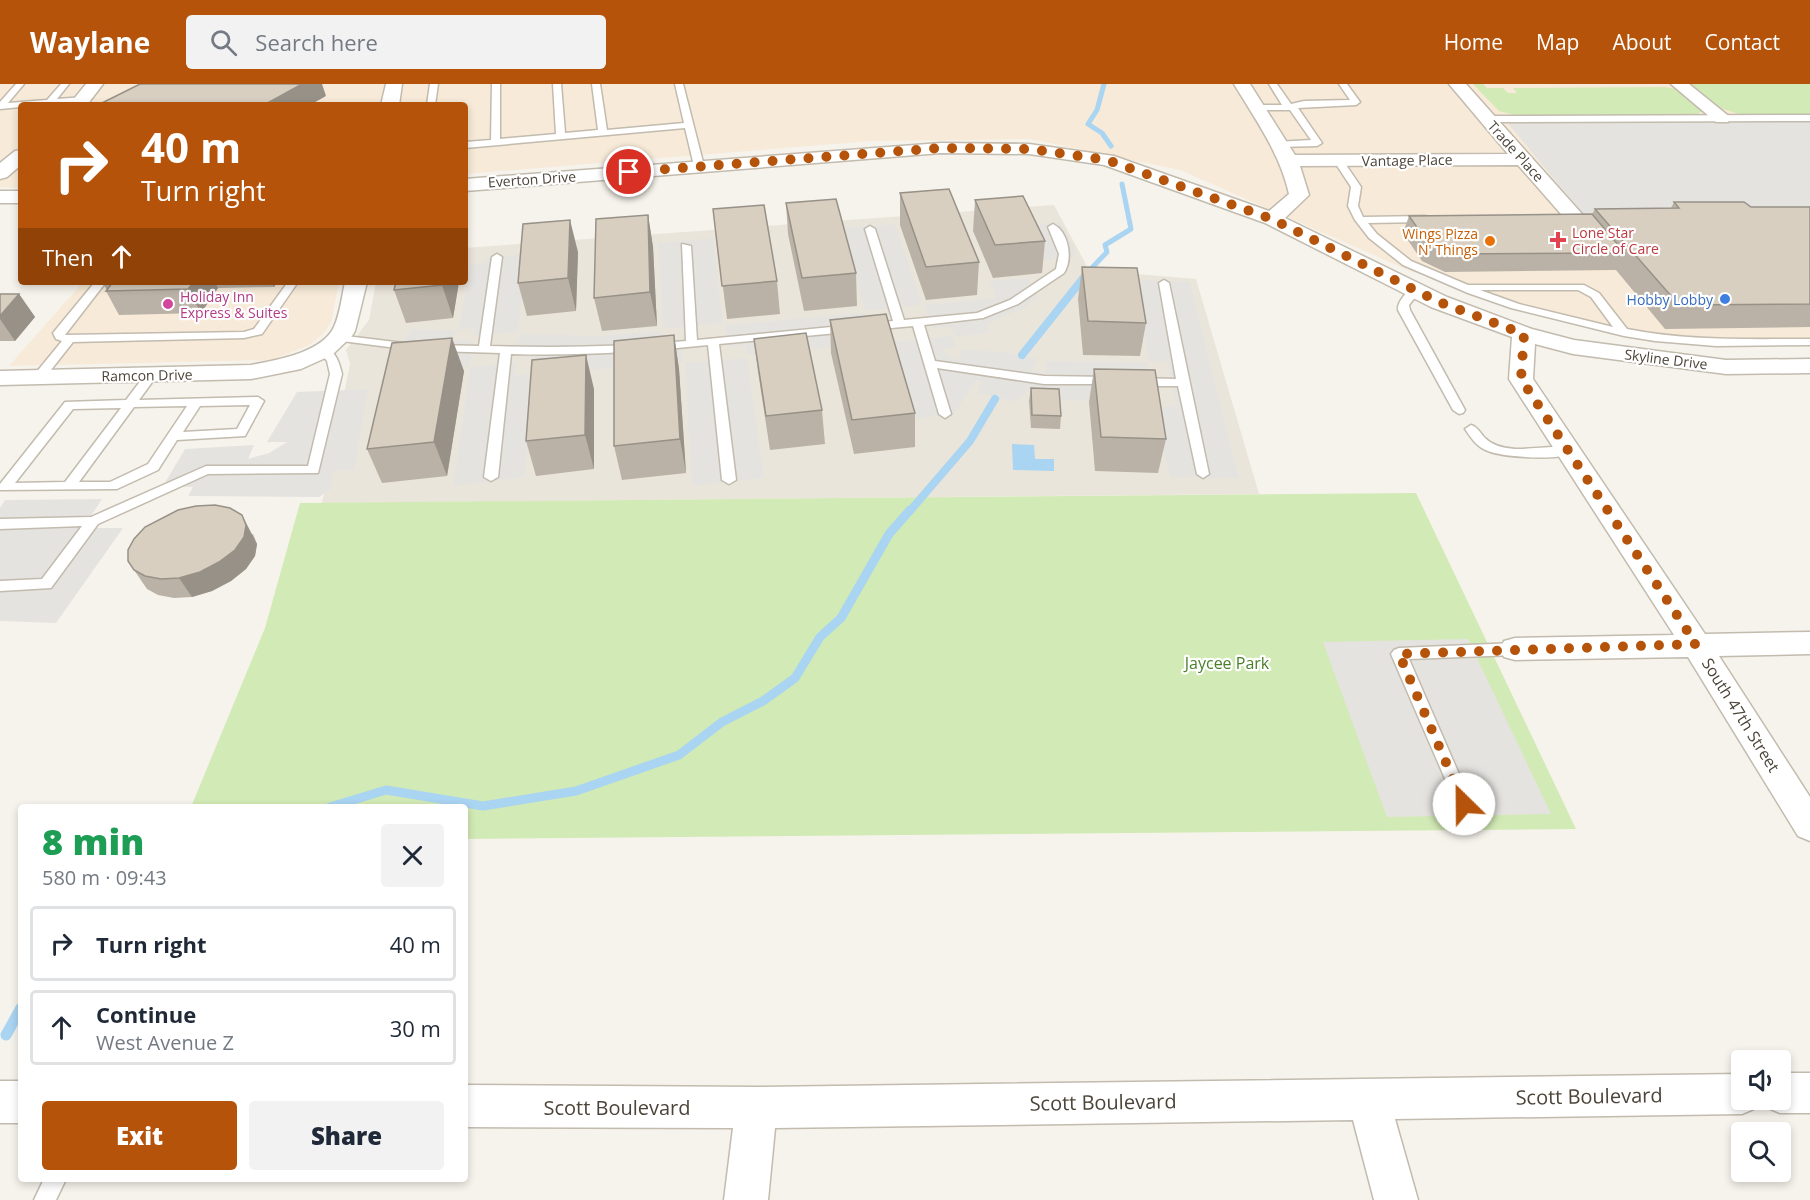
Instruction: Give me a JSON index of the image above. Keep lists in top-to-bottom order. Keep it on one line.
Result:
{"streets":{"street":["Trade Place","Vantage Place","Everton Drive","Skyline Drive","Ramcon Drive","South 47th Street","Scott Boulevard"]},"crossings":[["Trade Place","Vantage Place"],["Everton Drive","Skyline Drive"],["Skyline Drive","South 47th Street"]],"parks":["Jaycee Park"],"places":{"health":["Lone Star Circle of Care"],"other":["Wings Pizza N' Things","Hobby Lobby","Holiday Inn Express & Suites"]},"page":{"header":"Waylane","search":"Search here","nav":["Home","Map","About","Contact"],"turn":["40 m","Turn right"],"then":"Then","heading":["8 min","580 m · 09:43"],"list":[{"name":"Turn right","value":"40 m"},{"name":"Continue","note":"West Avenue Z","value":"30 m"}],"buttons":["Exit","Share"]}}
